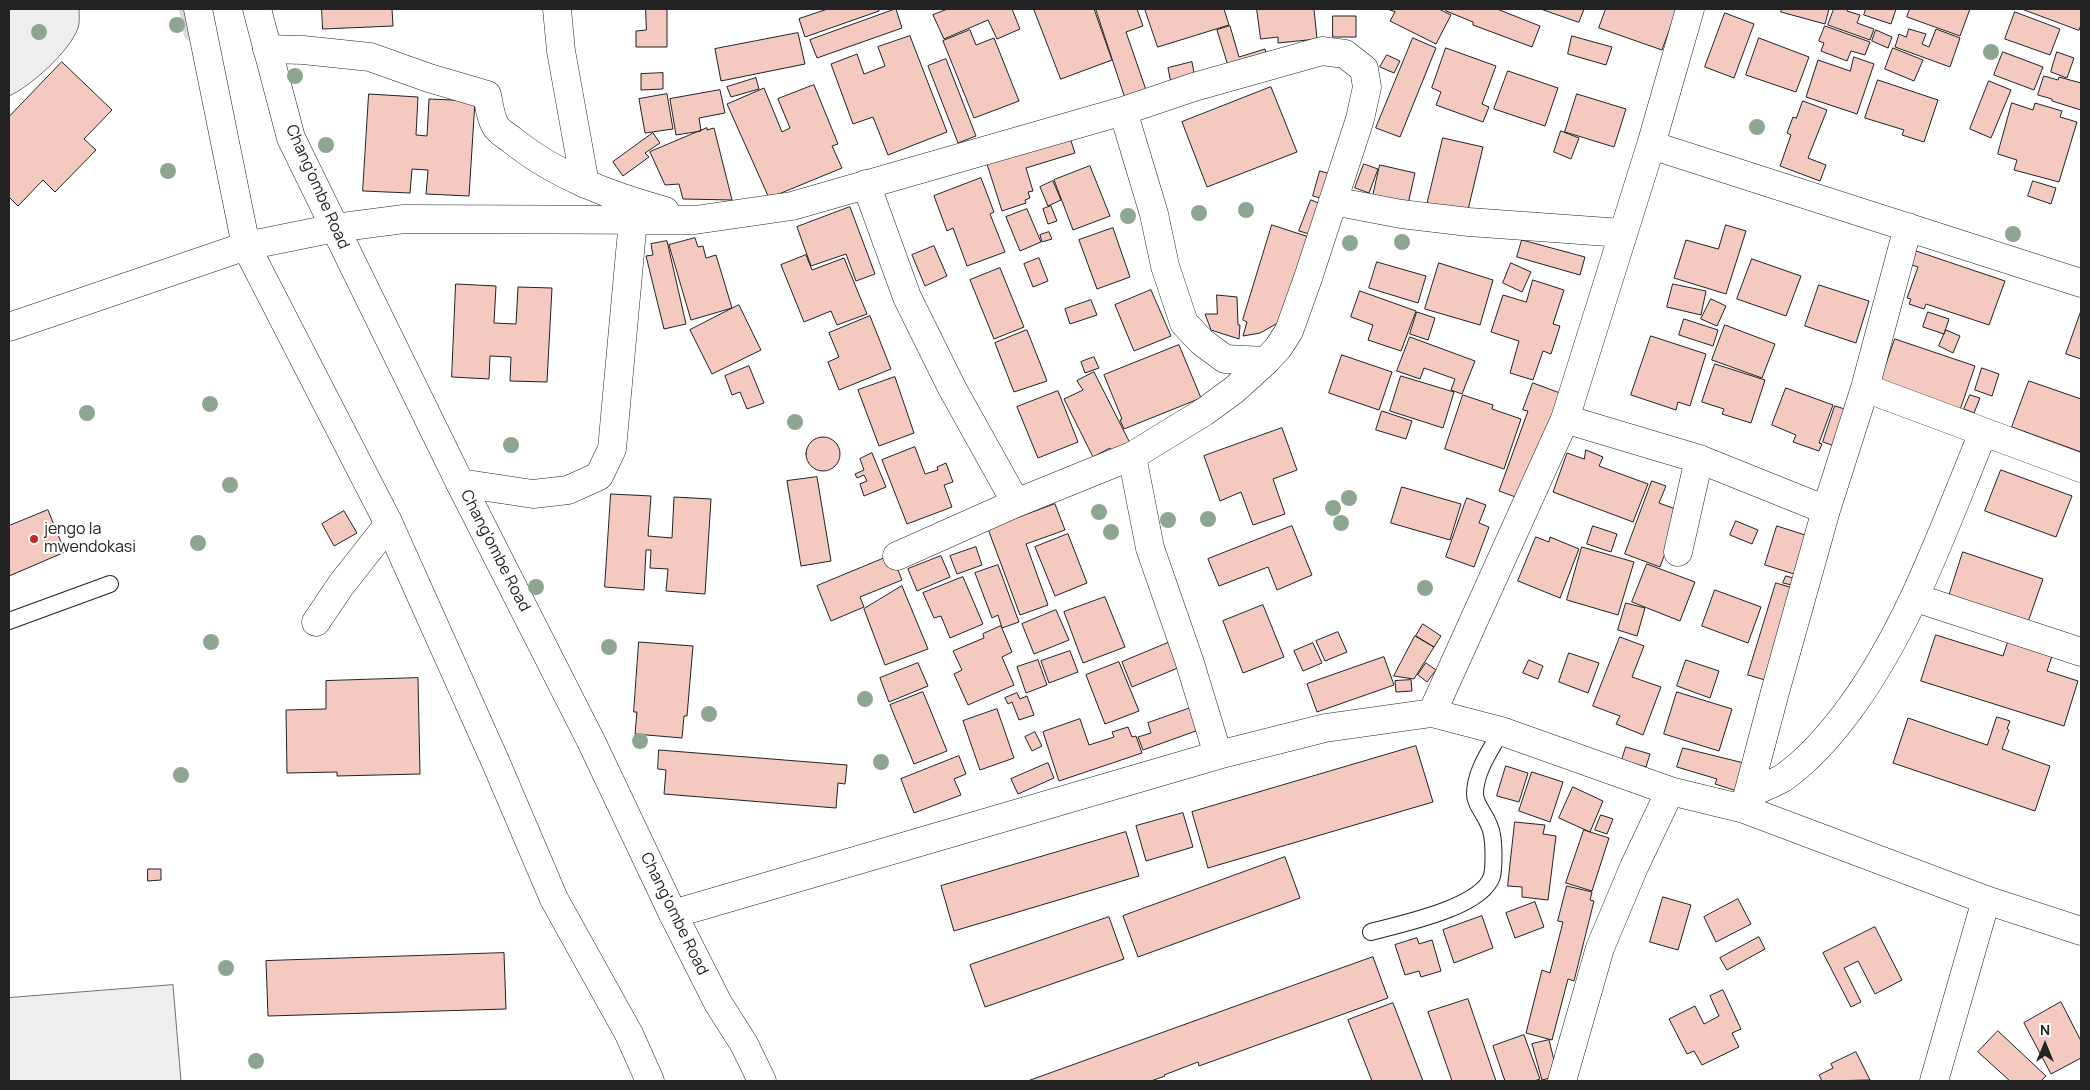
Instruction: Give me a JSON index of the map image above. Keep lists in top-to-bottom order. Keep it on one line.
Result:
{"streets":{"street":["Chang'ombe Road"]},"places":["jengo la mwendokasi"],"north":"top"}
